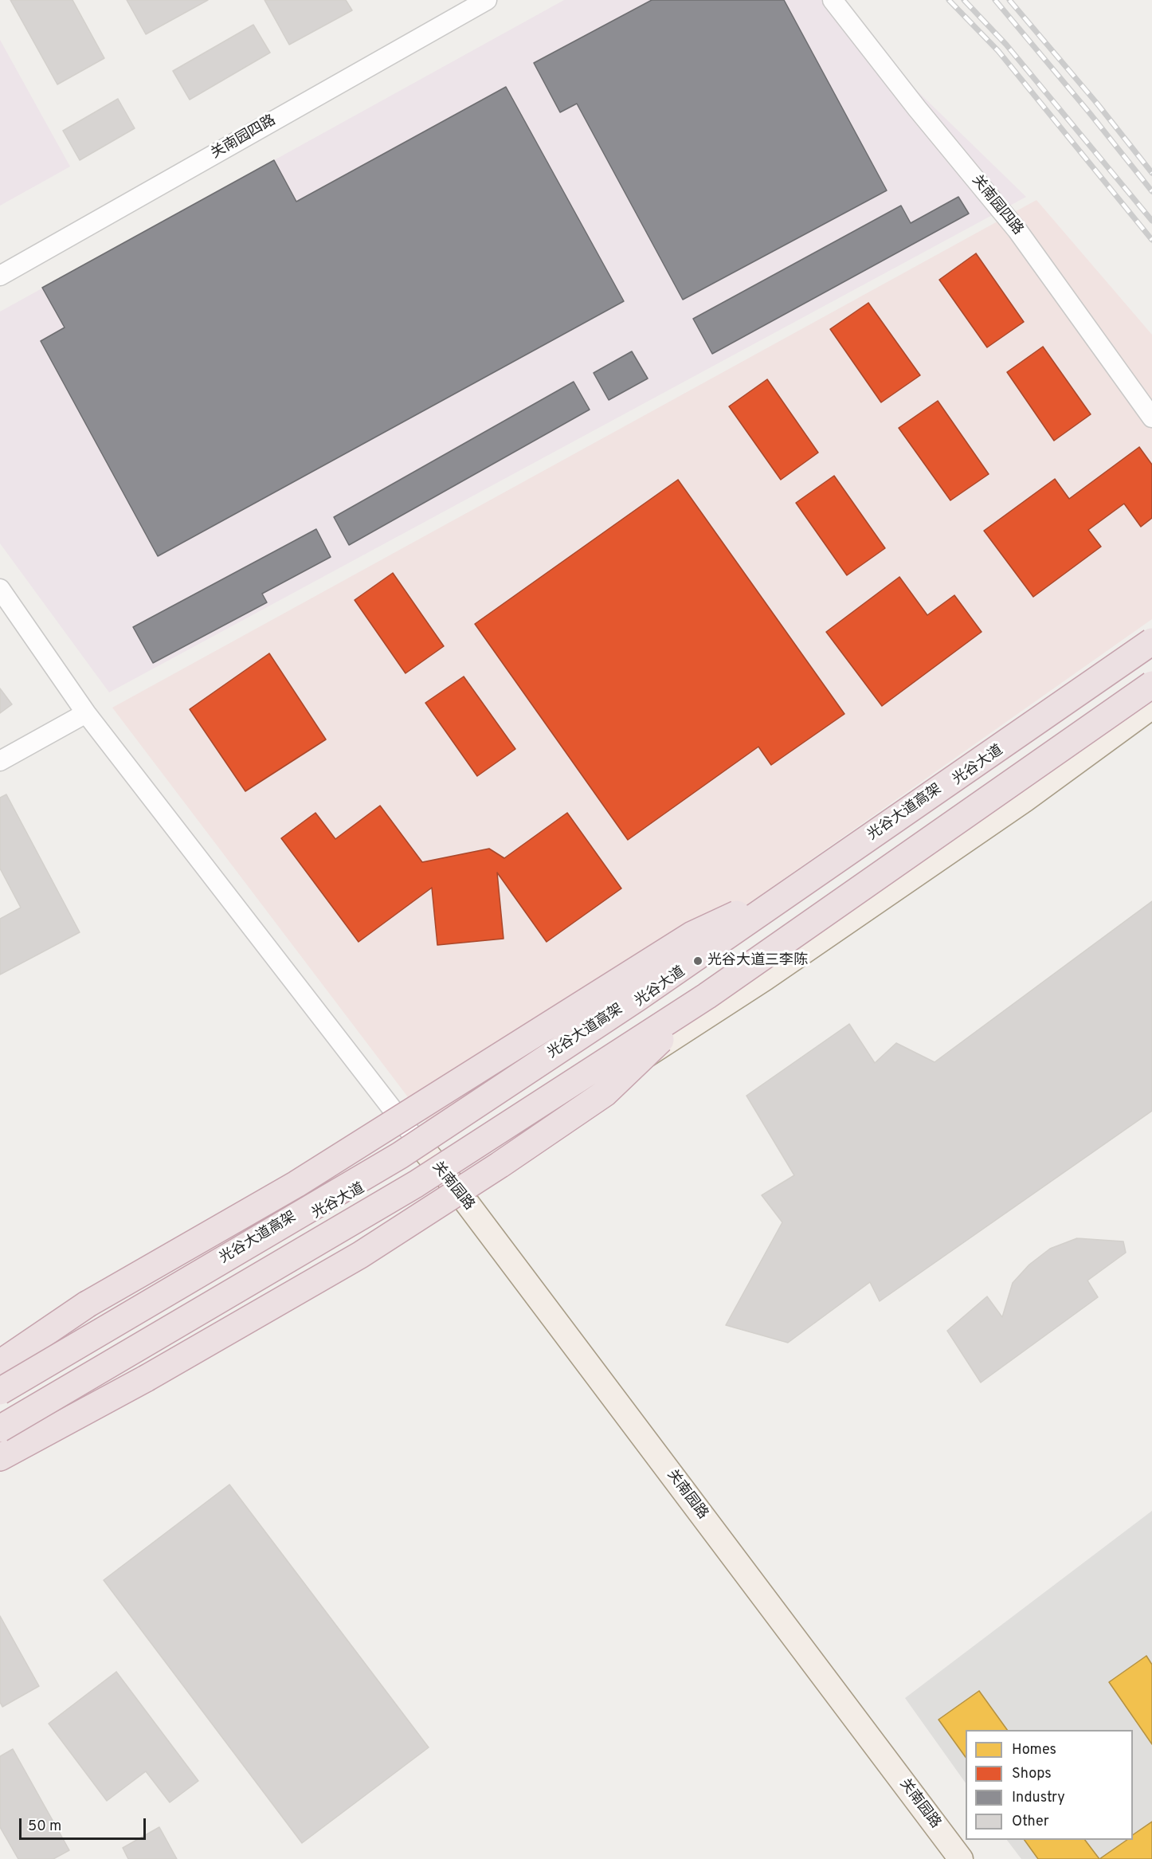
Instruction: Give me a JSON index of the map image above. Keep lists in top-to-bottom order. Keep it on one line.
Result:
{"streets":{"highway":["光谷大道高架"],"main road":["光谷大道","关南园路"],"street":["关南园四路"]},"crossings":[["光谷大道","光谷大道高架"],["光谷大道","关南园路"]],"places":["光谷大道三李陈"],"legend":["Homes","Shops","Industry","Other"],"scale_bar":"50 m"}
